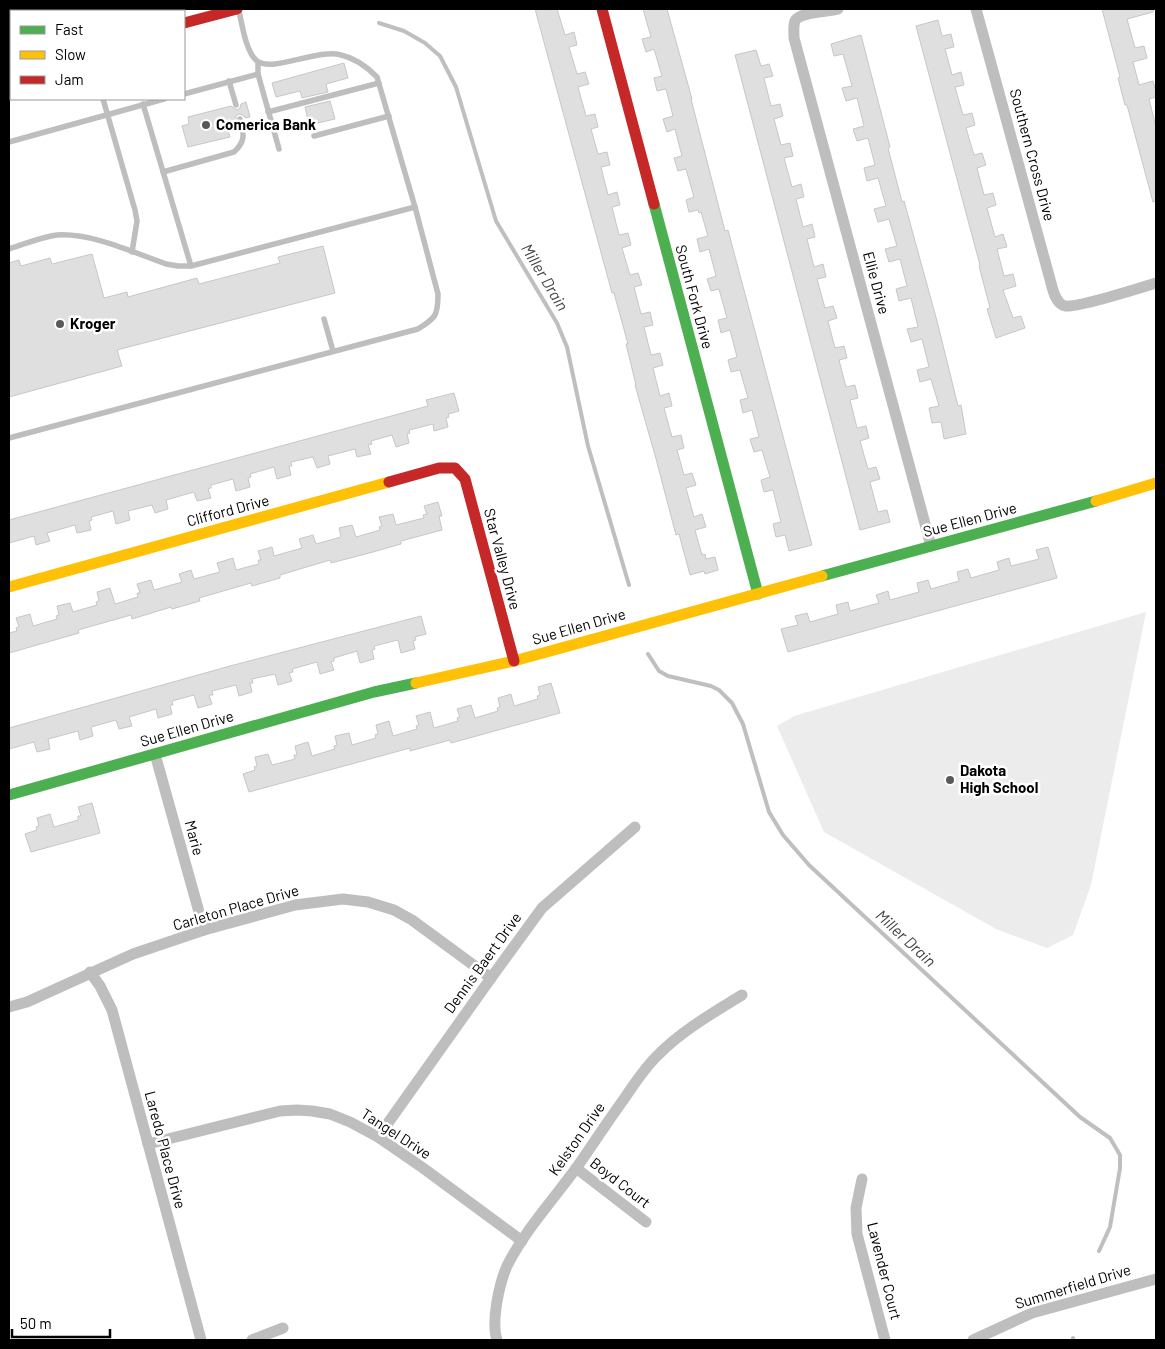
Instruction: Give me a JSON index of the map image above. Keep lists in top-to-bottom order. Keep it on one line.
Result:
{"streets":{"street":["Southern Cross Drive","Ellie Drive","South Fork Drive","Clifford Drive","Sue Ellen Drive","Star Valley Drive","Marie","Carleton Place Drive","Dennis Baert Drive","Tangel Drive","Kelston Drive","Laredo Place Drive","Boyd Court","Lavender Court","Summerfield Drive"]},"crossings":[["Ellie Drive","Sue Ellen Drive"],["South Fork Drive","Sue Ellen Drive"],["Clifford Drive","Star Valley Drive"],["Sue Ellen Drive","Star Valley Drive"],["Sue Ellen Drive","Marie"],["Marie","Carleton Place Drive"],["Carleton Place Drive","Dennis Baert Drive"],["Carleton Place Drive","Laredo Place Drive"],["Dennis Baert Drive","Tangel Drive"],["Tangel Drive","Kelston Drive"],["Tangel Drive","Laredo Place Drive"],["Kelston Drive","Boyd Court"]],"water":["Miller Drain"],"places":["Comerica Bank","Kroger","Dakota High School"],"legend":["Fast","Slow","Jam"],"scale_bar":"50 m"}
